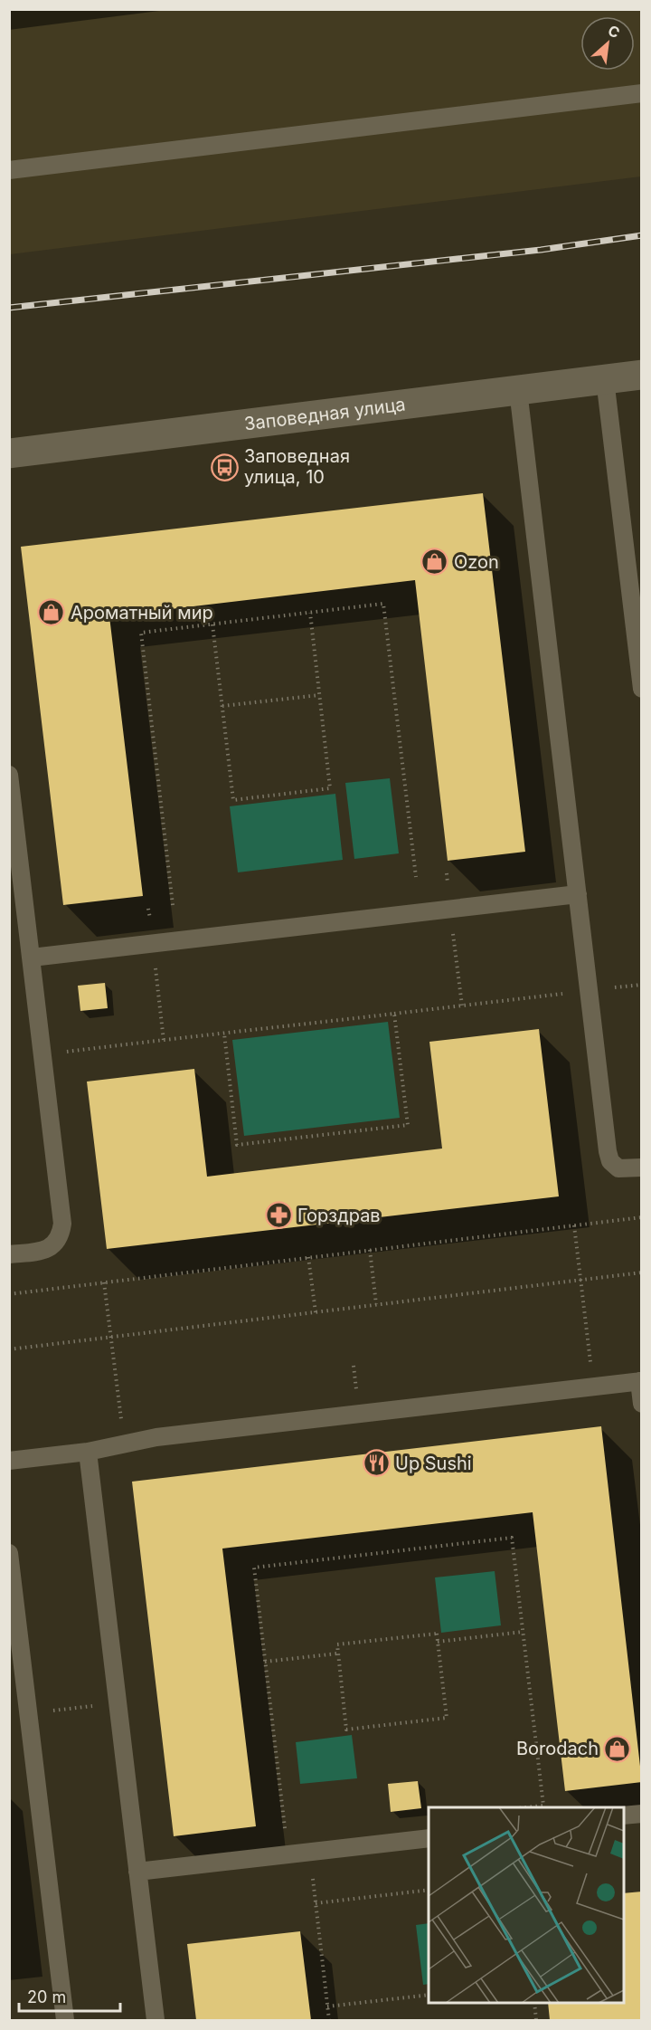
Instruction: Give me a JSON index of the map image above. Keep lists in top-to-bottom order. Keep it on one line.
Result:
{"streets":{"street":["Заповедная улица"]},"places":{"bus stop":["Заповедная улица, 10"],"shop":["Ozon","Ароматный мир","Borodach"],"pharmacy":["Горздрав"],"restaurant":["Up Sushi"]},"scale_bar":"20 m","north":"top right"}
